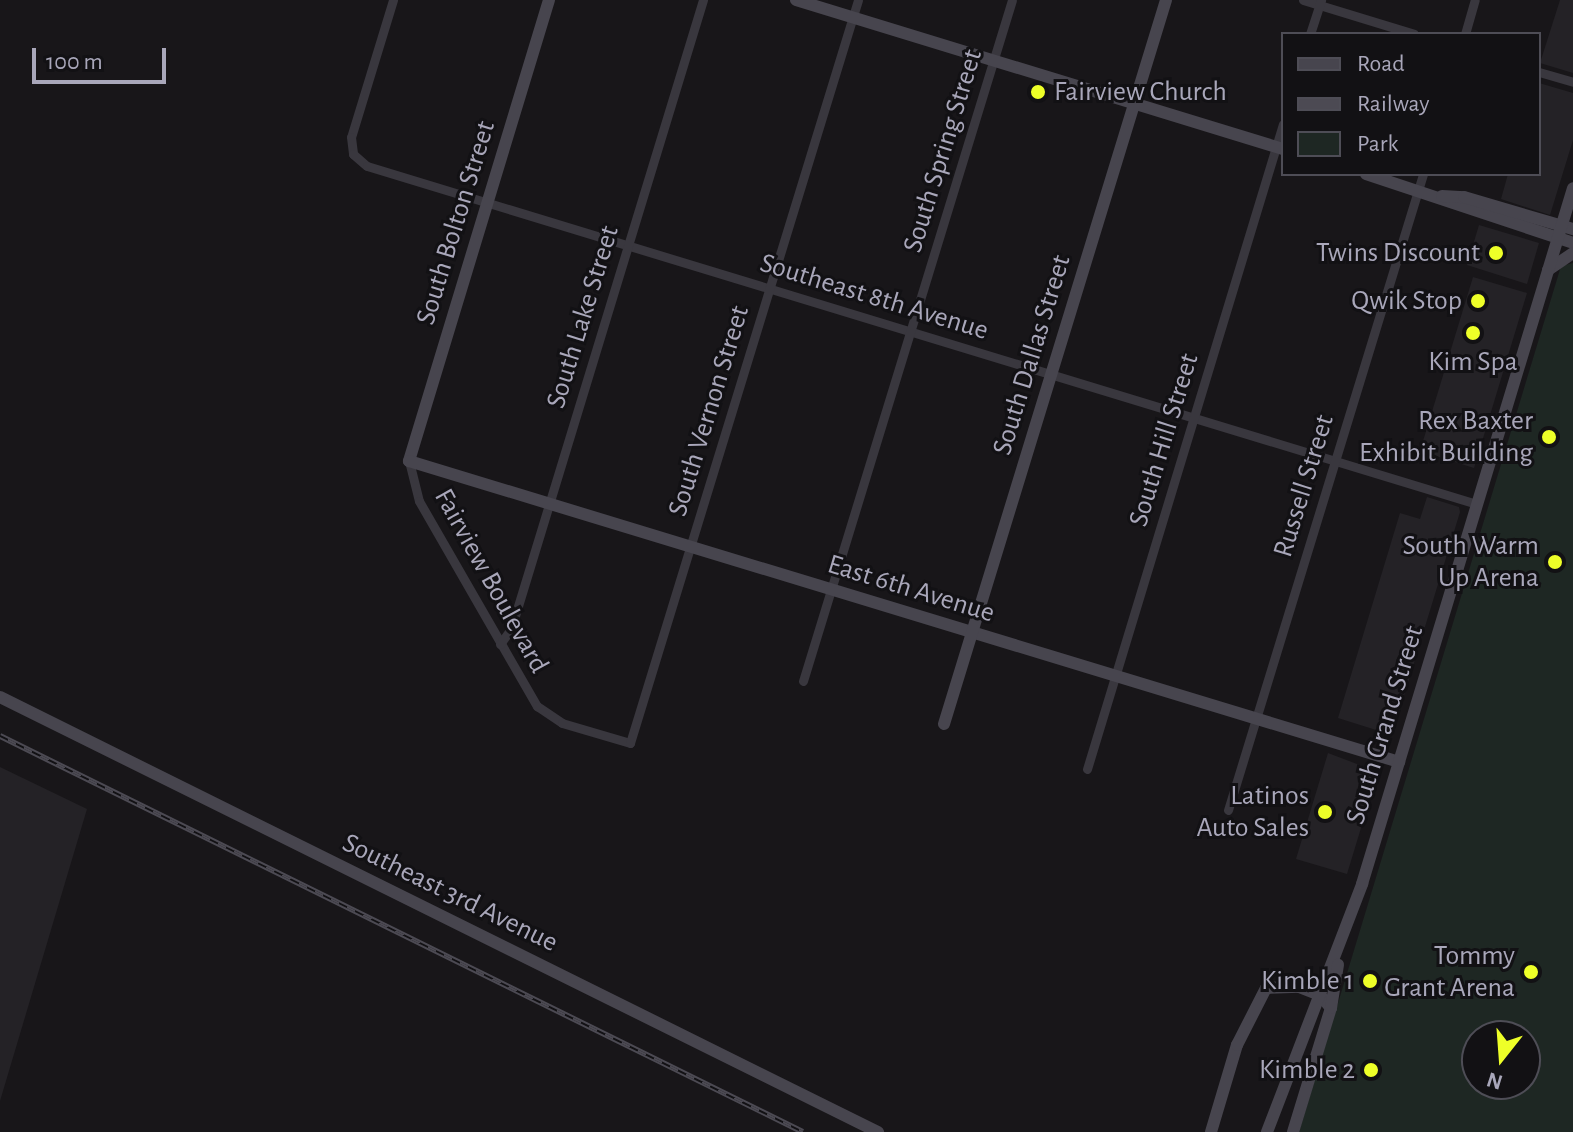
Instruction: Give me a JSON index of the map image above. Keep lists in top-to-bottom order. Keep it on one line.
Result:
{"streets":{"main road":["South Bolton Street","South Dallas Street","East 6th Avenue","South Grand Street","Southeast 3rd Avenue"],"street":["South Spring Street","Southeast 8th Avenue","South Lake Street","South Vernon Street","South Hill Street","Russell Street","Fairview Boulevard"]},"crossings":[["South Spring Street","Southeast 8th Avenue"],["South Spring Street","East 6th Avenue"],["South Bolton Street","Southeast 8th Avenue"],["South Bolton Street","Fairview Boulevard"],["South Bolton Street","East 6th Avenue"],["Southeast 8th Avenue","South Lake Street"],["Southeast 8th Avenue","South Dallas Street"],["Southeast 8th Avenue","South Vernon Street"],["Southeast 8th Avenue","South Hill Street"],["Southeast 8th Avenue","Russell Street"],["Southeast 8th Avenue","South Grand Street"],["South Lake Street","Fairview Boulevard"],["South Lake Street","East 6th Avenue"],["South Dallas Street","East 6th Avenue"],["South Vernon Street","Fairview Boulevard"],["South Vernon Street","East 6th Avenue"],["South Hill Street","East 6th Avenue"],["Russell Street","East 6th Avenue"],["Fairview Boulevard","East 6th Avenue"],["East 6th Avenue","South Grand Street"]],"places":["Fairview Church","Twins Discount","Qwik Stop","Kim Spa","Rex Baxter Exhibit Building","South Warm Up Arena","Latinos Auto Sales","Tommy Grant Arena","Kimble 1","Kimble 2"],"legend":["Road","Railway","Park"],"scale_bar":"100 m","north":"bottom"}
